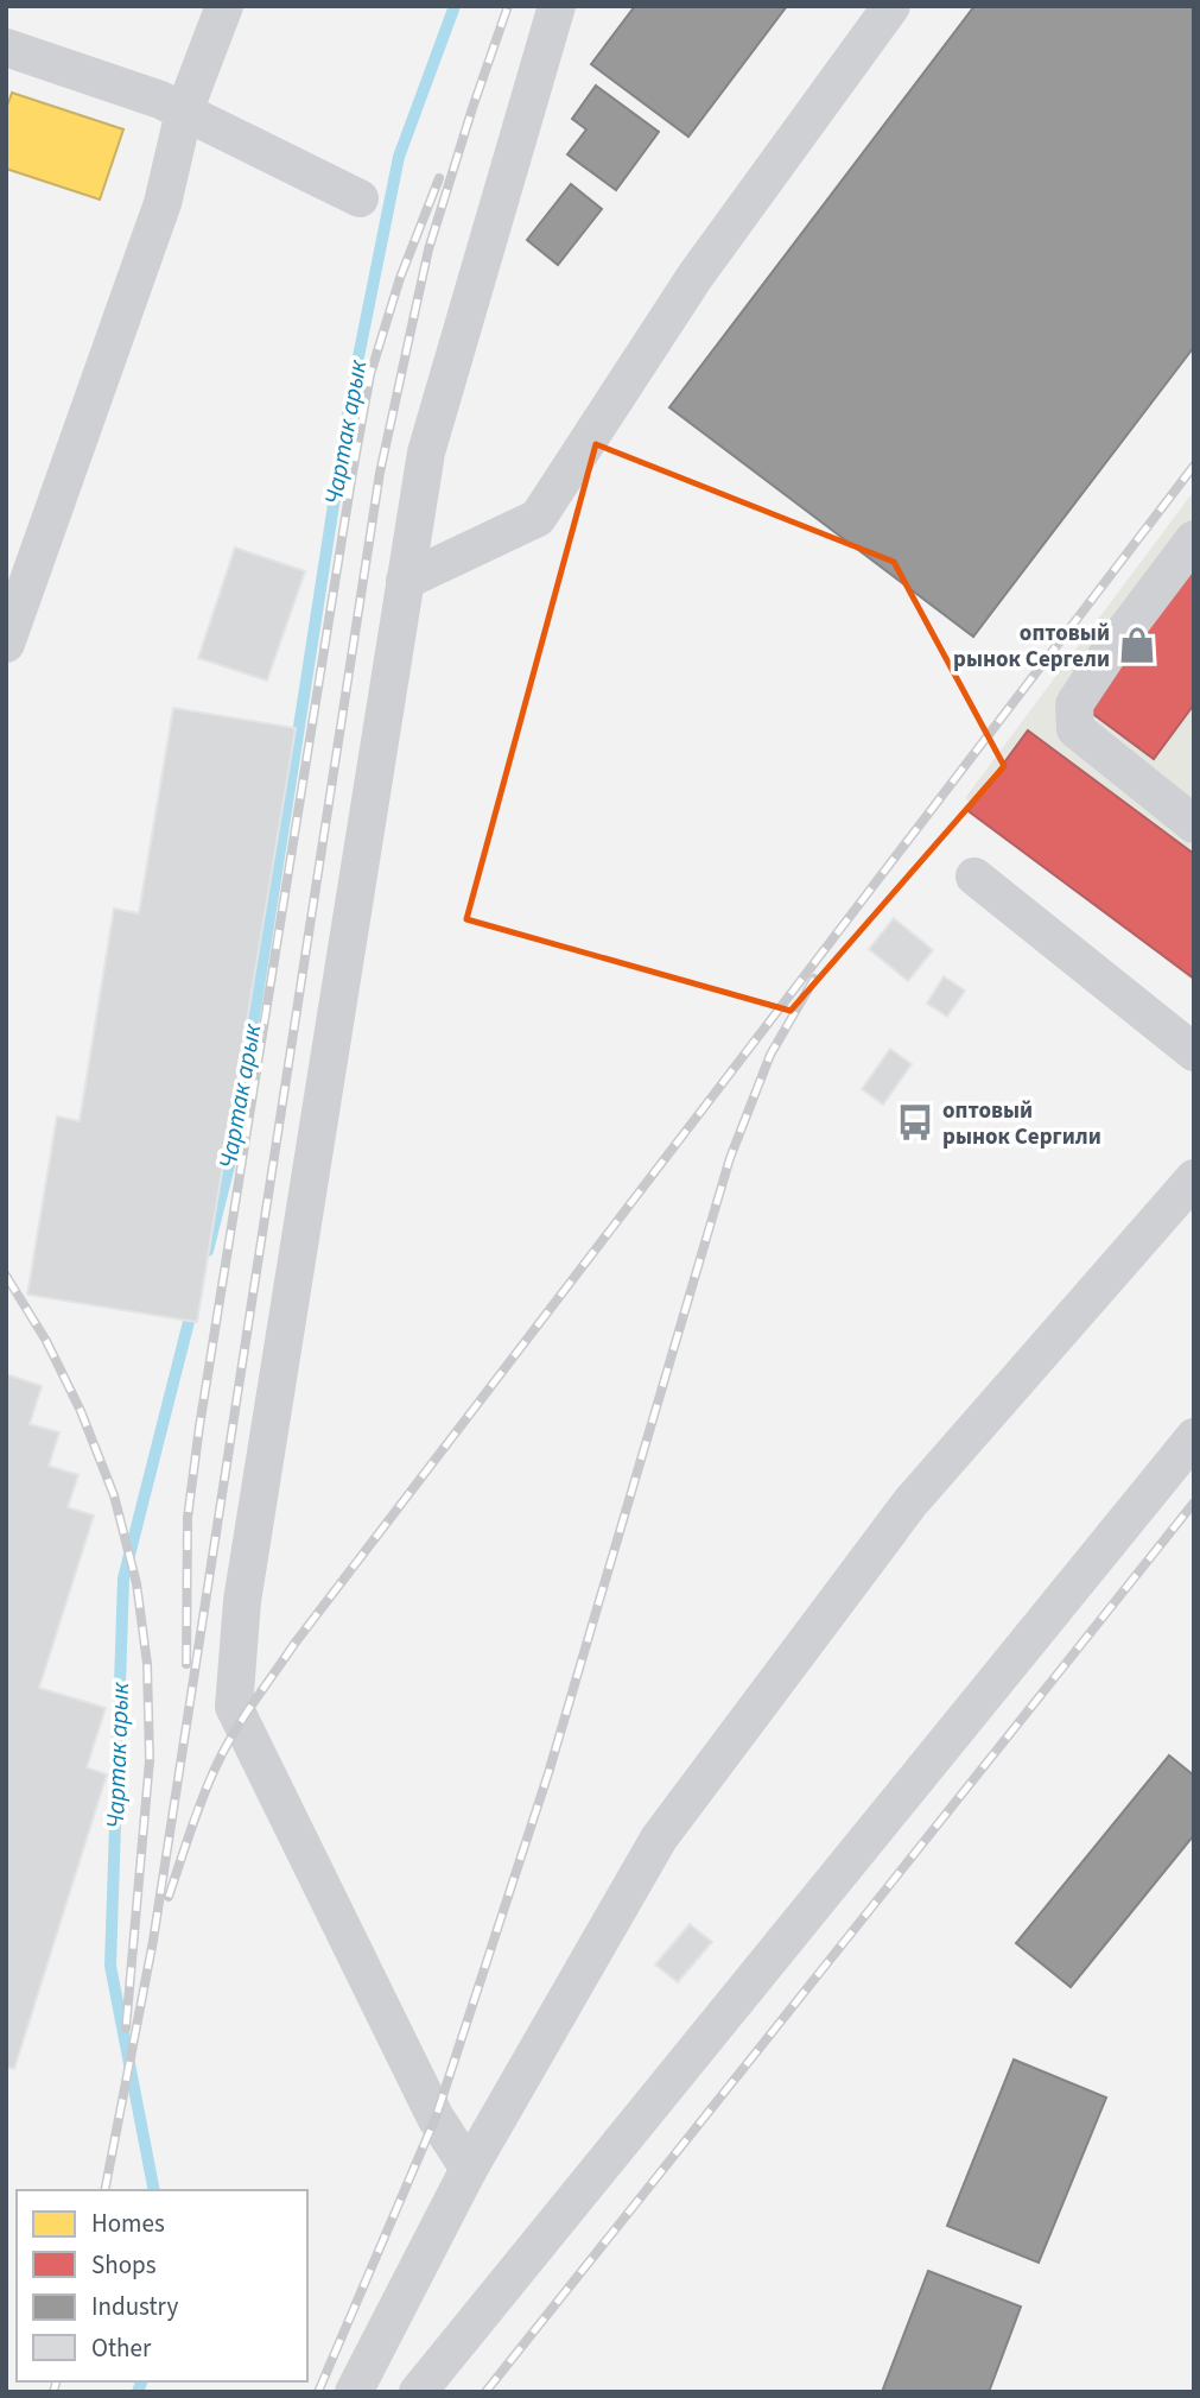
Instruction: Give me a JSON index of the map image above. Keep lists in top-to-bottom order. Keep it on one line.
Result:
{"water":["Чартак арык"],"places":{"shop":["оптовый рынок Сергели"],"bus stop":["оптовый рынок Сергили"]},"legend":["Homes","Shops","Industry","Other"]}
